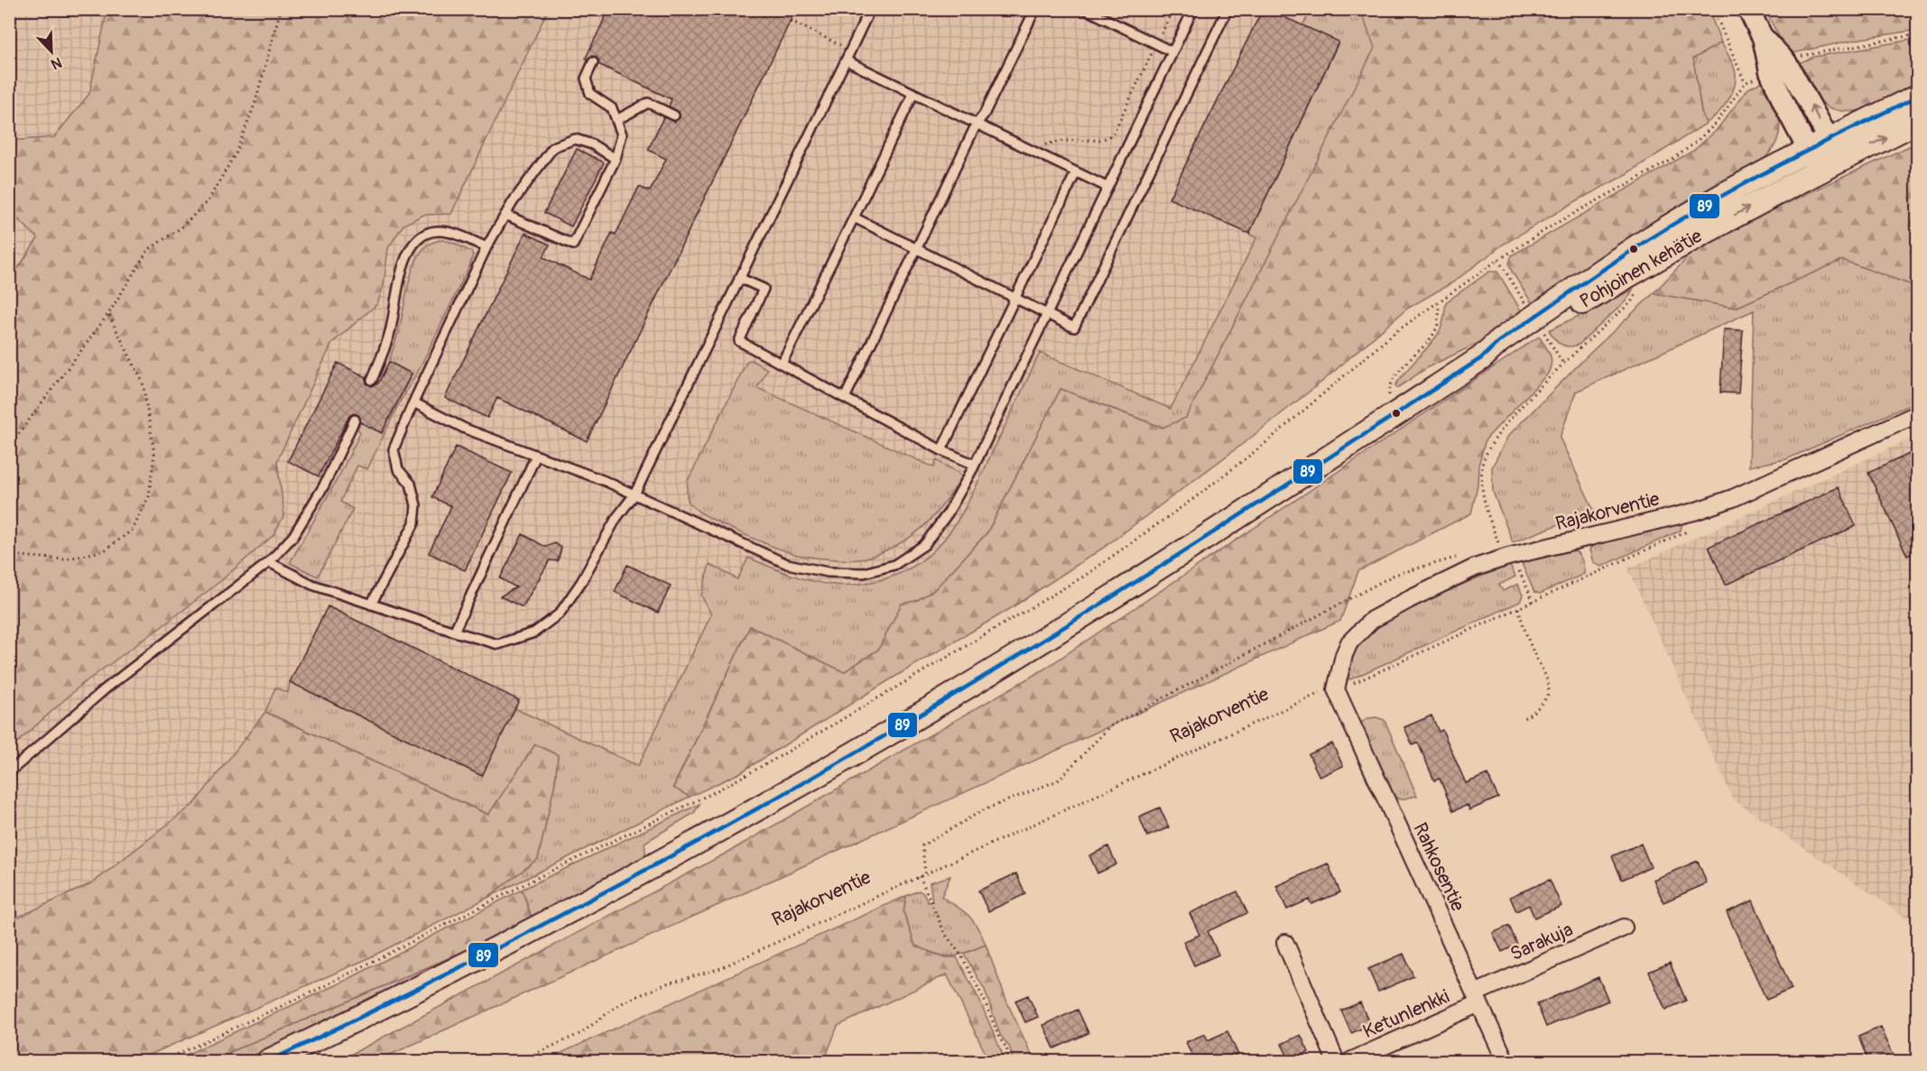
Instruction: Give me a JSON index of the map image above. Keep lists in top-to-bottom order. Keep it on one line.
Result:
{"streets":{"main road":["Pohjoinen kehätie"],"street":["Rajakorventie","Rahkosentie","Sarakuja","Ketunlenkki"]},"crossings":[["Rajakorventie","Rahkosentie"],["Rahkosentie","Sarakuja"],["Rahkosentie","Ketunlenkki"],["Sarakuja","Ketunlenkki"]],"lines":["transit line 89"],"north":"bottom right"}
